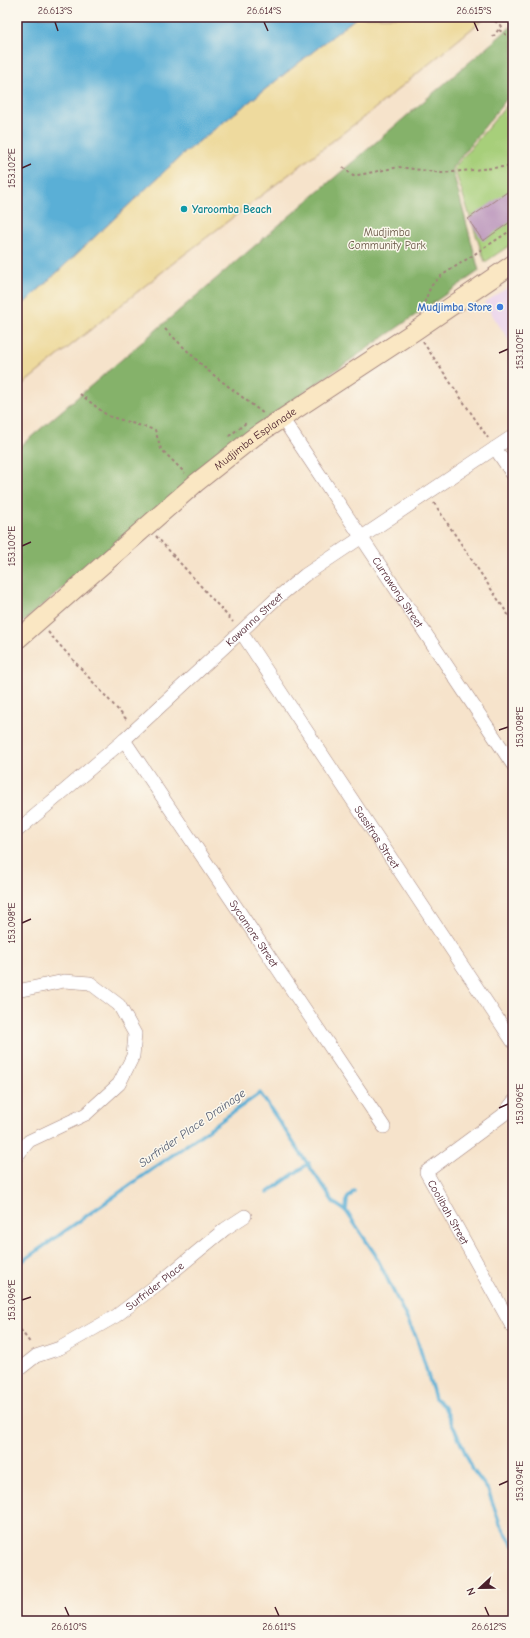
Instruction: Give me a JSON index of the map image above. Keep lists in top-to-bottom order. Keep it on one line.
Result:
{"streets":{"street":["Mudjimba Esplanade","Currawong Street","Kawanna Street","Sassifras Street","Sycamore Street","Coolibah Street","Surfrider Place"]},"crossings":[["Mudjimba Esplanade","Currawong Street"],["Currawong Street","Kawanna Street"],["Kawanna Street","Sassifras Street"],["Kawanna Street","Sycamore Street"]],"water":["Surfrider Place Drainage"],"parks":["Mudjimba Community Park"],"places":["Yaroomba Beach","Mudjimba Store"],"north":"left","coordinates":["26.613°S","26.614°S","26.615°S","153.102°E","153.100°E","153.098°E","153.096°E","153.094°E","26.610°S","26.611°S","26.612°S"]}
